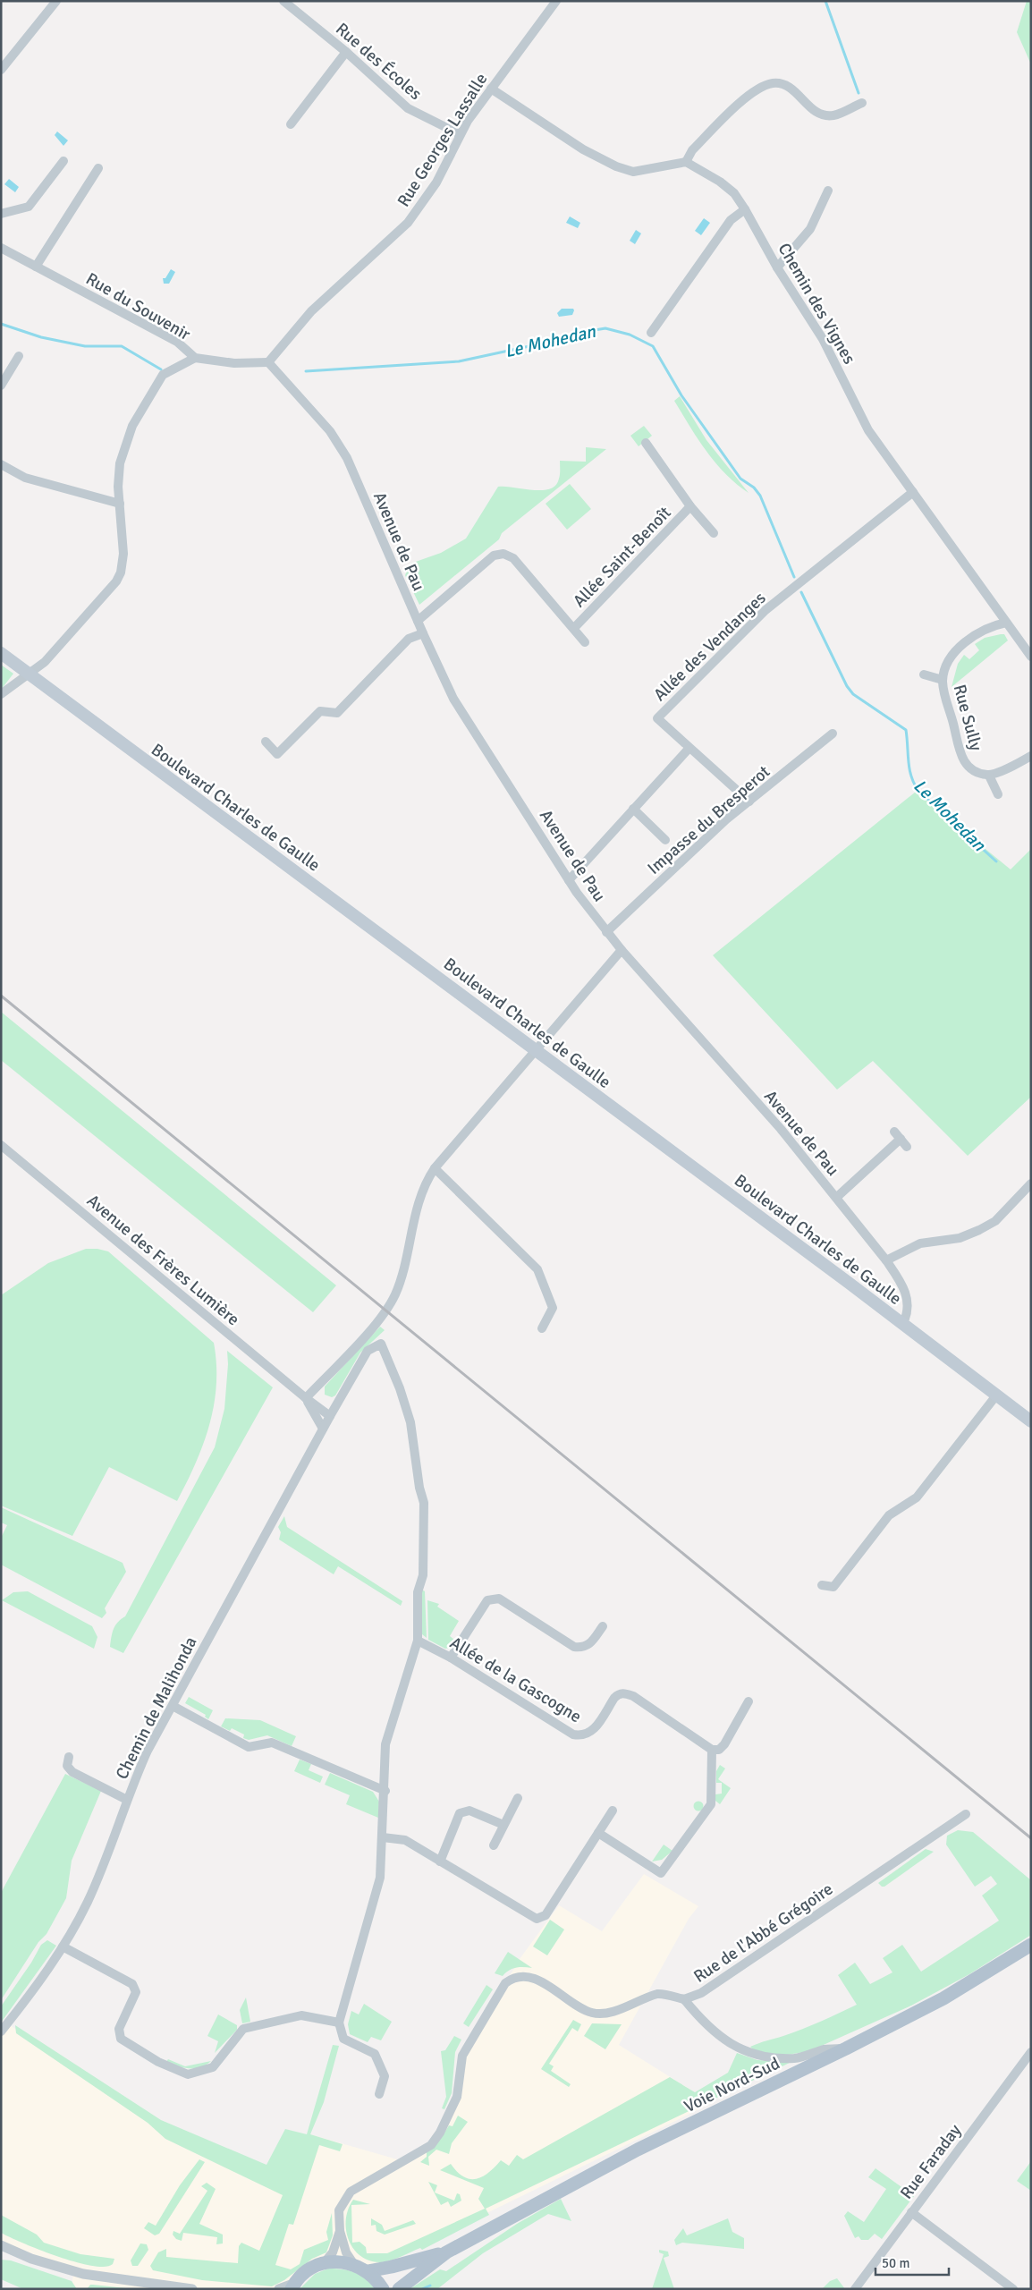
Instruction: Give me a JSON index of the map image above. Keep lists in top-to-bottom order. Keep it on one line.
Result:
{"streets":{"main road":["Boulevard Charles de Gaulle","Voie Nord-Sud"],"street":["Rue des Écoles","Rue Georges Lassalle","Chemin des Vignes","Rue du Souvenir","Avenue de Pau","Allée Saint-Benoît","Allée des Vendanges","Rue Sully","Impasse du Bresperot","Avenue des Frères Lumière","Allée de la Gascogne","Chemin de Malihonda","Rue de l'Abbé Grégoire","Rue Faraday"]},"crossings":[["Rue des Écoles","Rue Georges Lassalle"],["Rue Georges Lassalle","Rue du Souvenir"],["Rue Georges Lassalle","Avenue de Pau"],["Chemin des Vignes","Allée des Vendanges"],["Chemin des Vignes","Rue Sully"],["Rue du Souvenir","Avenue de Pau"],["Avenue de Pau","Boulevard Charles de Gaulle"],["Avenue de Pau","Impasse du Bresperot"],["Allée de la Gascogne","Chemin de Malihonda"],["Rue de l'Abbé Grégoire","Voie Nord-Sud"]],"water":["Le Mohedan"],"scale_bar":"50 m"}
